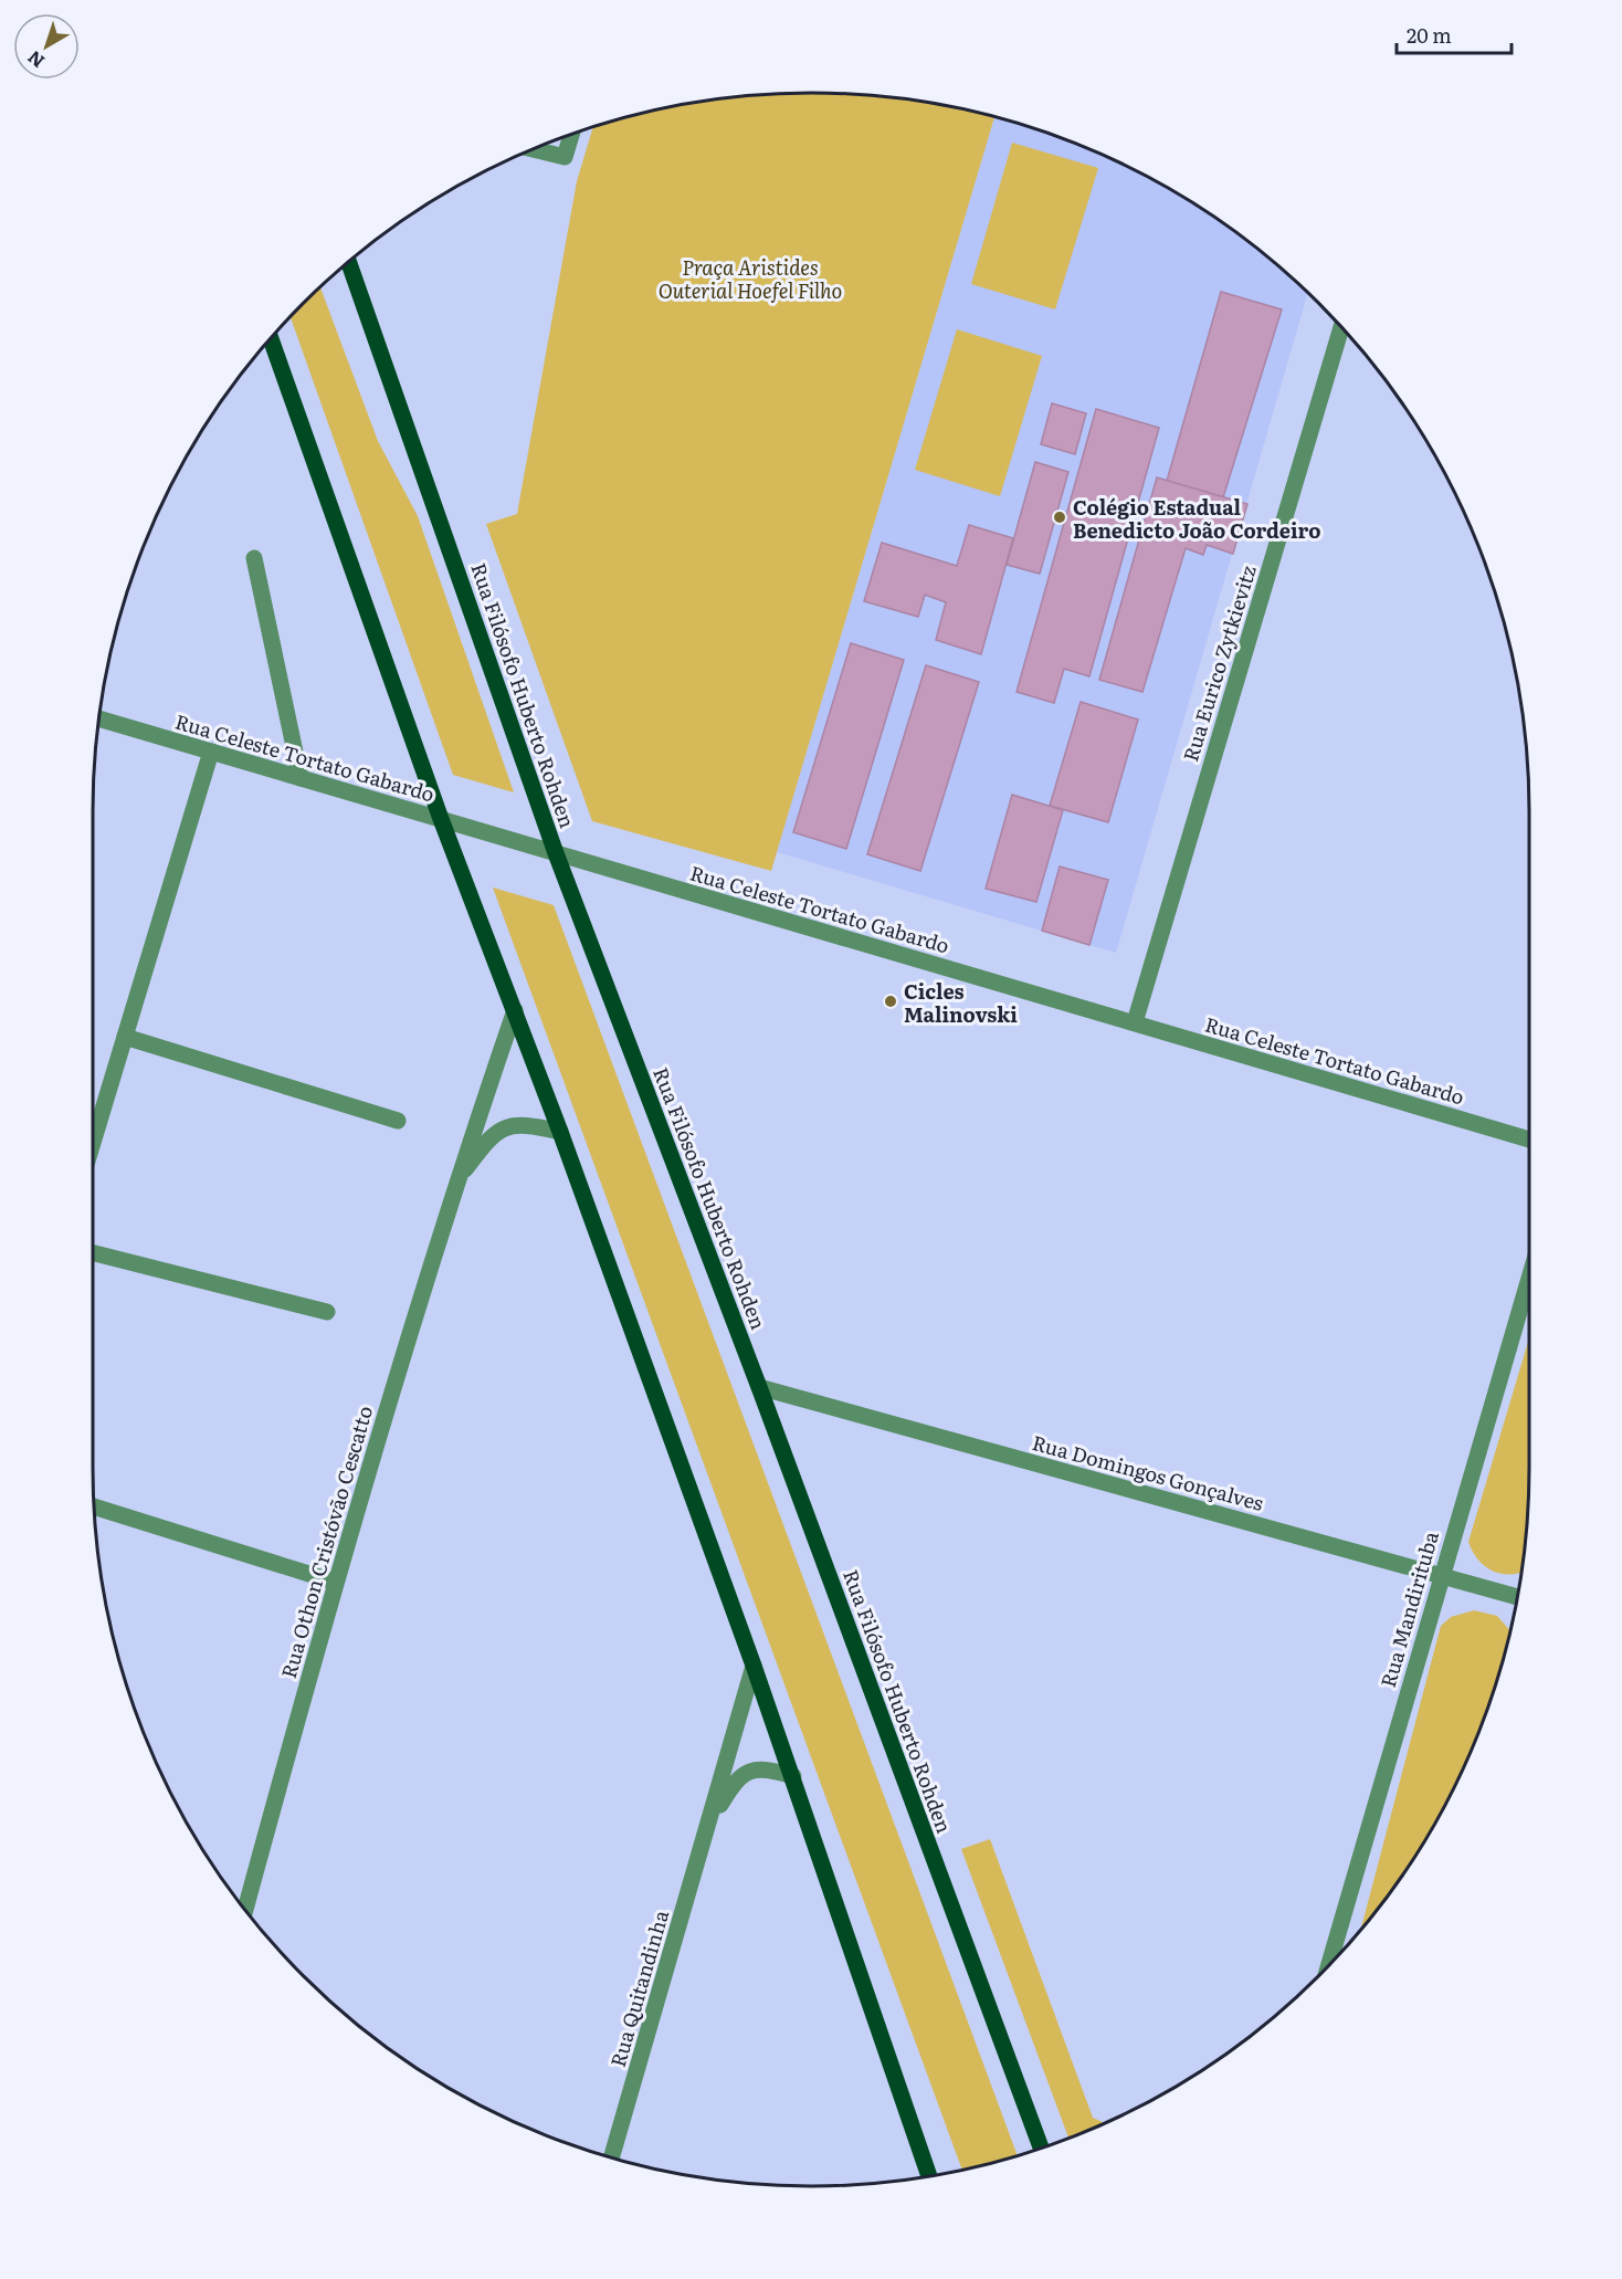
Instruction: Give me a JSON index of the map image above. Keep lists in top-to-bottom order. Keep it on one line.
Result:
{"streets":{"main road":["Rua Filósofo Huberto Rohden"],"street":["Rua Eurico Zytkievitz","Rua Celeste Tortato Gabardo","Rua Domingos Gonçalves","Rua Othon Cristóvão Cescatto","Rua Mandirituba","Rua Quitandinha"]},"crossings":[["Rua Eurico Zytkievitz","Rua Celeste Tortato Gabardo"],["Rua Filósofo Huberto Rohden","Rua Celeste Tortato Gabardo"],["Rua Filósofo Huberto Rohden","Rua Domingos Gonçalves"],["Rua Domingos Gonçalves","Rua Mandirituba"]],"parks":["Praça Aristides Outerial Hoefel Filho"],"places":["Colégio Estadual Benedicto João Cordeiro","Cicles Malinovski"],"scale_bar":"20 m","north":"bottom left"}
